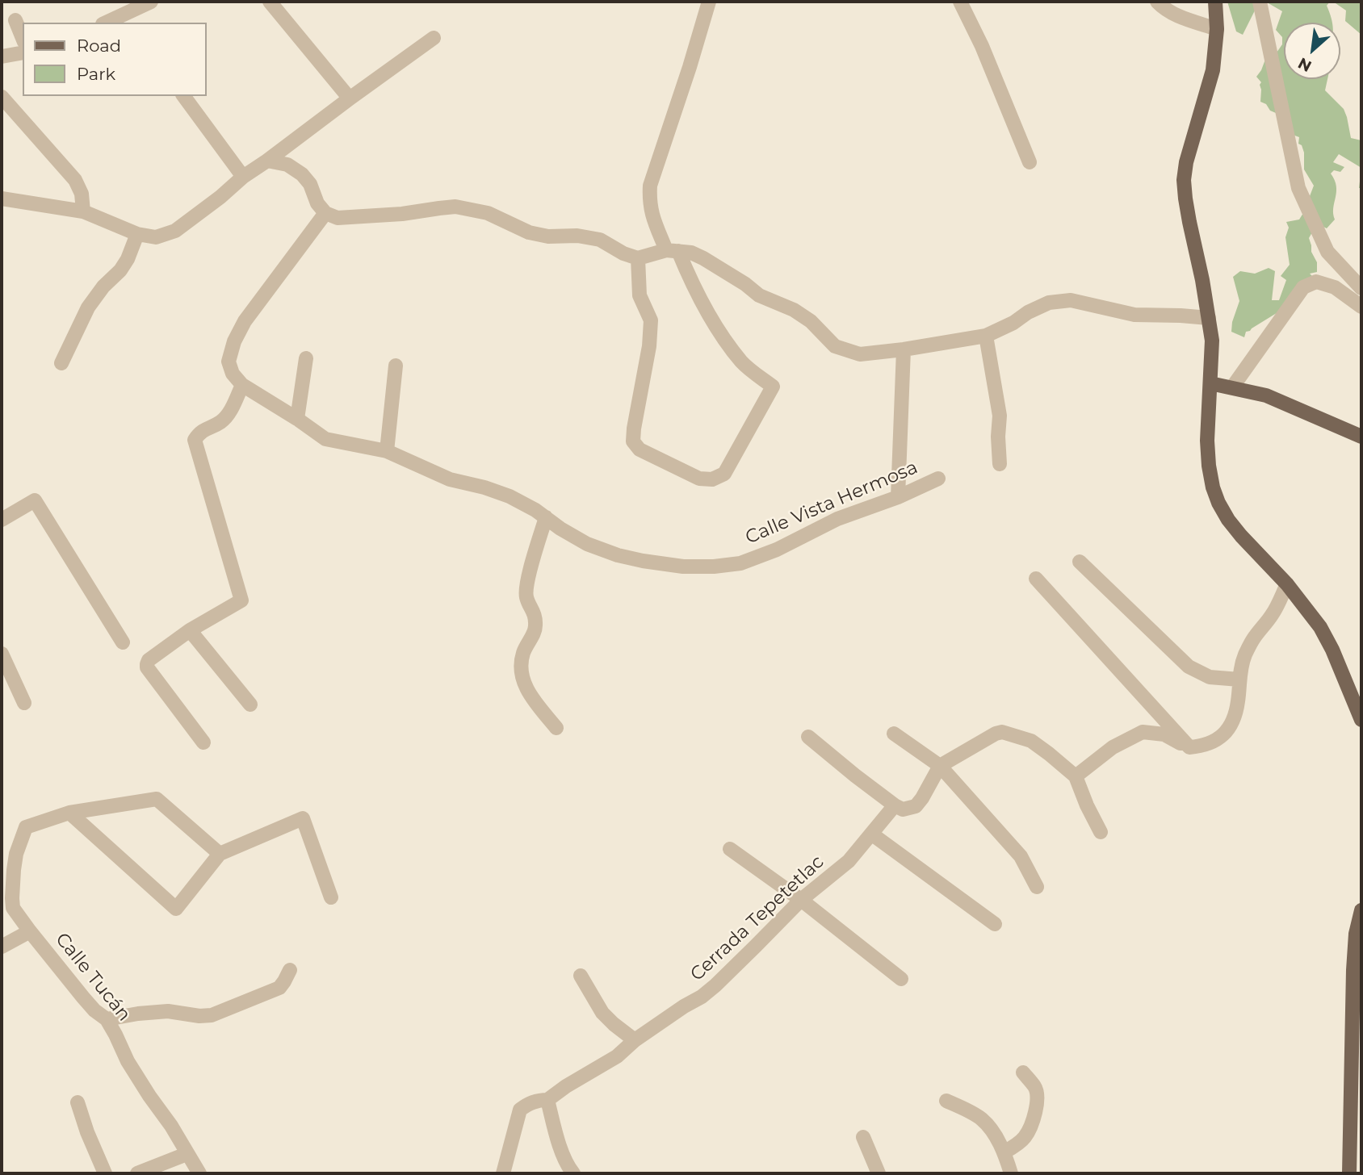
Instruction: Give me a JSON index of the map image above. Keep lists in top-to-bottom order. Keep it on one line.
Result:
{"streets":{"street":["Calle Vista Hermosa","Cerrada Tepetetlac","Calle Tucán"]},"legend":["Road","Park"],"north":"bottom left"}
